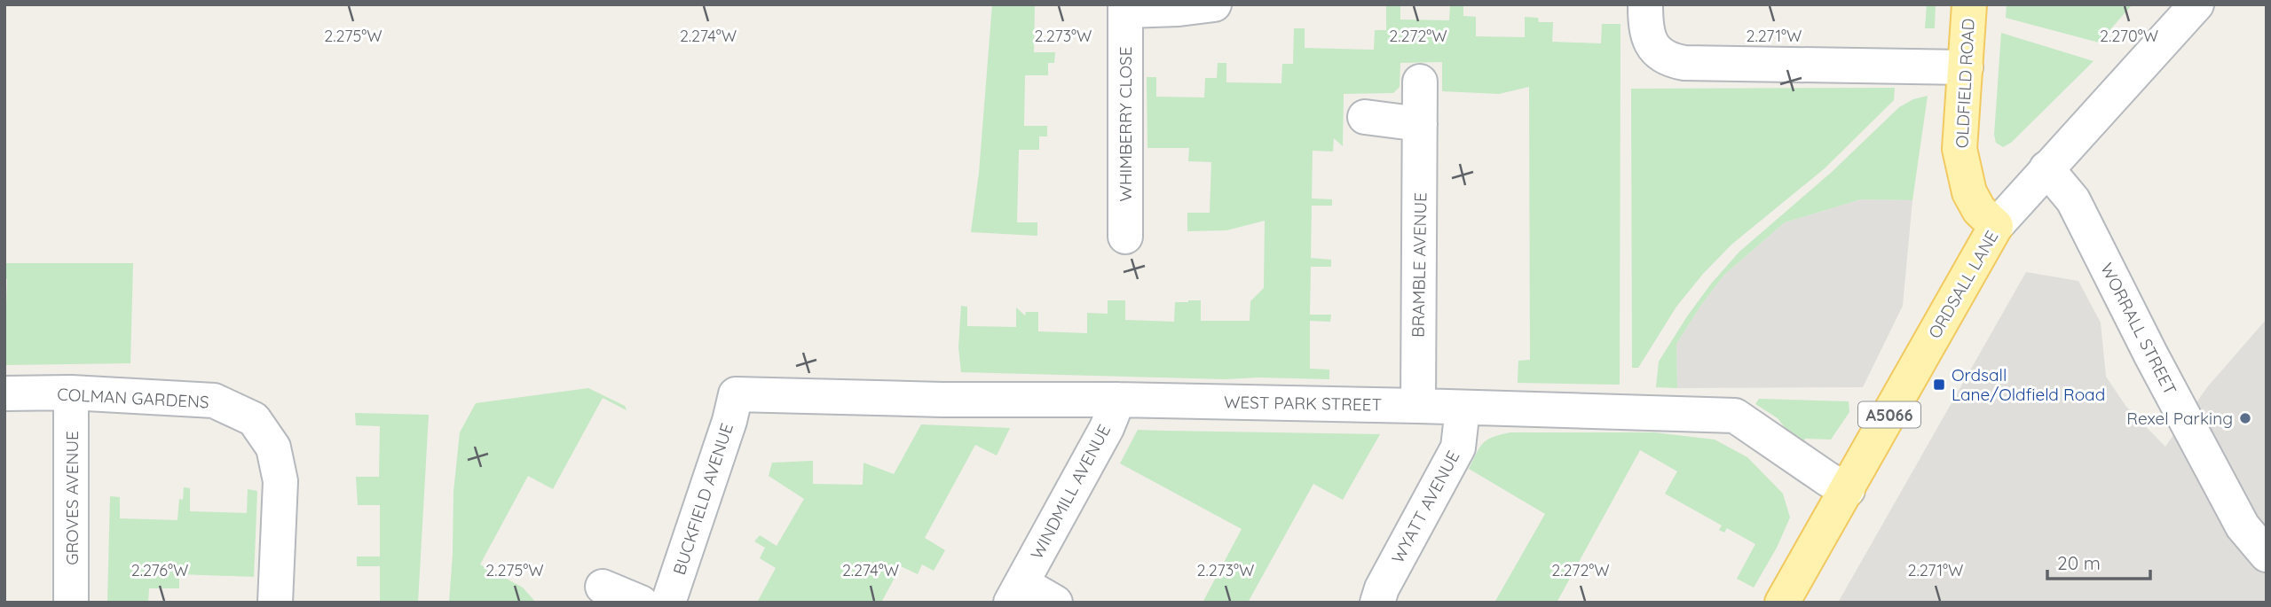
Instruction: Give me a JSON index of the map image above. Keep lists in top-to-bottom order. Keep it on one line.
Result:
{"streets":{"main road":["OLDFIELD ROAD","ORDSALL LANE","A5066"],"street":["WHIMBERRY CLOSE","BRAMBLE AVENUE","WORRALL STREET","COLMAN GARDENS","WEST PARK STREET","WINDMILL AVENUE","GROVES AVENUE","BUCKFIELD AVENUE","WYATT AVENUE"]},"crossings":[["OLDFIELD ROAD","ORDSALL LANE"],["BRAMBLE AVENUE","WEST PARK STREET"],["ORDSALL LANE","WORRALL STREET"],["ORDSALL LANE","WEST PARK STREET"],["COLMAN GARDENS","GROVES AVENUE"],["WEST PARK STREET","WINDMILL AVENUE"],["WEST PARK STREET","BUCKFIELD AVENUE"],["WEST PARK STREET","WYATT AVENUE"]],"places":{"transit":["Ordsall Lane/Oldfield Road"],"other":["Rexel Parking"]},"scale_bar":"20 m","coordinates":["2.275°W","2.274°W","2.273°W","2.272°W","2.271°W","2.270°W","2.276°W"]}
